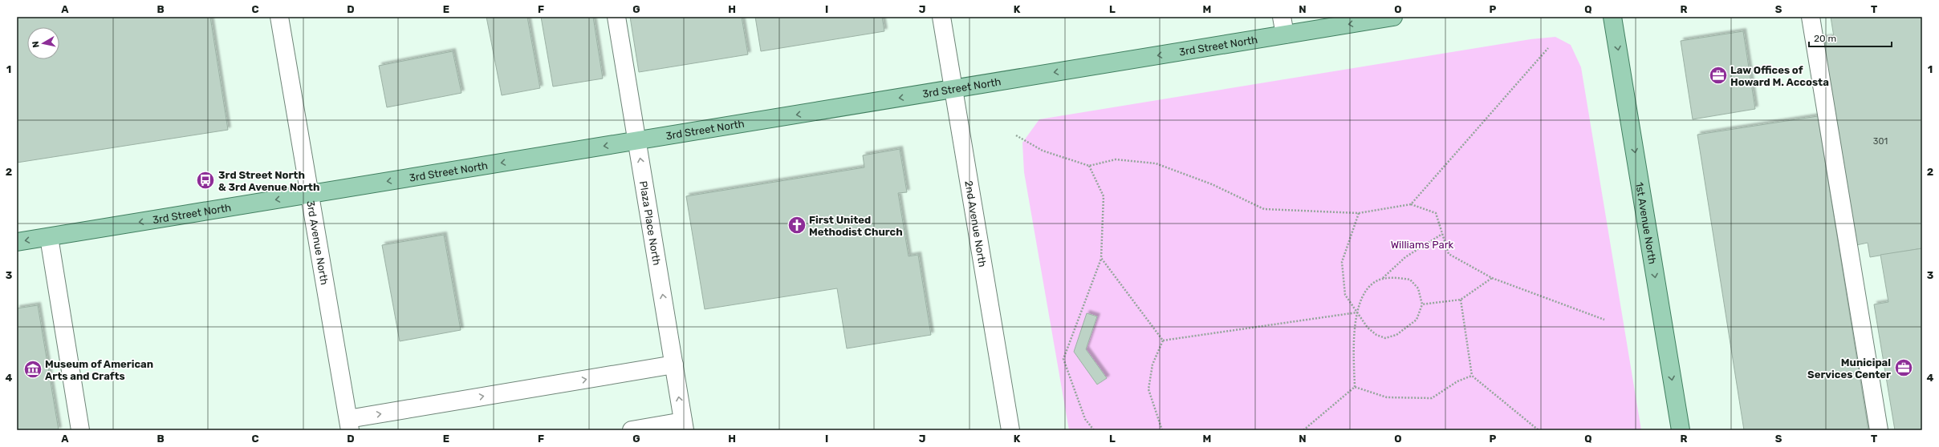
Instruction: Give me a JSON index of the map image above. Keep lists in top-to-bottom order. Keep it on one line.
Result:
{"streets":{"main road":["3rd Street North","1st Avenue North"],"street":["Plaza Place North","2nd Avenue North","3rd Avenue North"]},"crossings":[["3rd Street North","Plaza Place North"],["3rd Street North","2nd Avenue North"],["3rd Street North","3rd Avenue North"]],"one_way":["3rd Street North","Plaza Place North","1st Avenue North"],"parks":["Williams Park"],"places":{"office":["Law Offices of Howard M. Accosta","Municipal Services Center"],"bus stop":["3rd Street North & 3rd Avenue North"],"church":["First United Methodist Church"],"museum":["Museum of American Arts and Crafts"]},"house_numbers":["301"],"scale_bar":"20 m","north":"left","grid":{"columns":["A","B","C","D","E","F","G","H","I","J","K","L","M","N","O","P","Q","R","S","T"],"rows":["1","2","3","4"]}}
